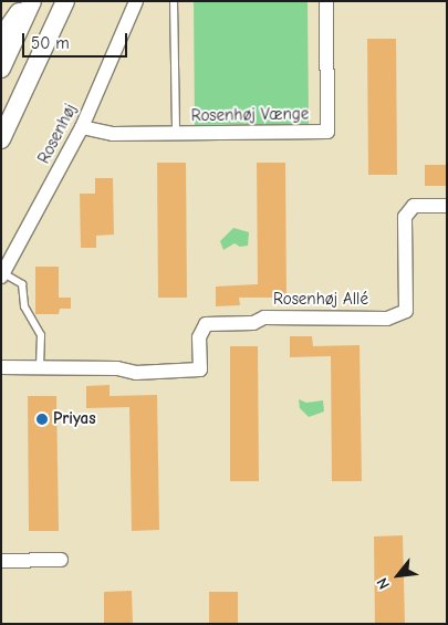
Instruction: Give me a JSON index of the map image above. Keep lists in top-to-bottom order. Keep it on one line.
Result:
{"streets":{"street":["Rosenhøj Vænge","Rosenhøj","Rosenhøj Allé"]},"crossings":[["Rosenhøj Vænge","Rosenhøj"]],"places":["Priyas"],"scale_bar":"50 m","north":"bottom left"}
